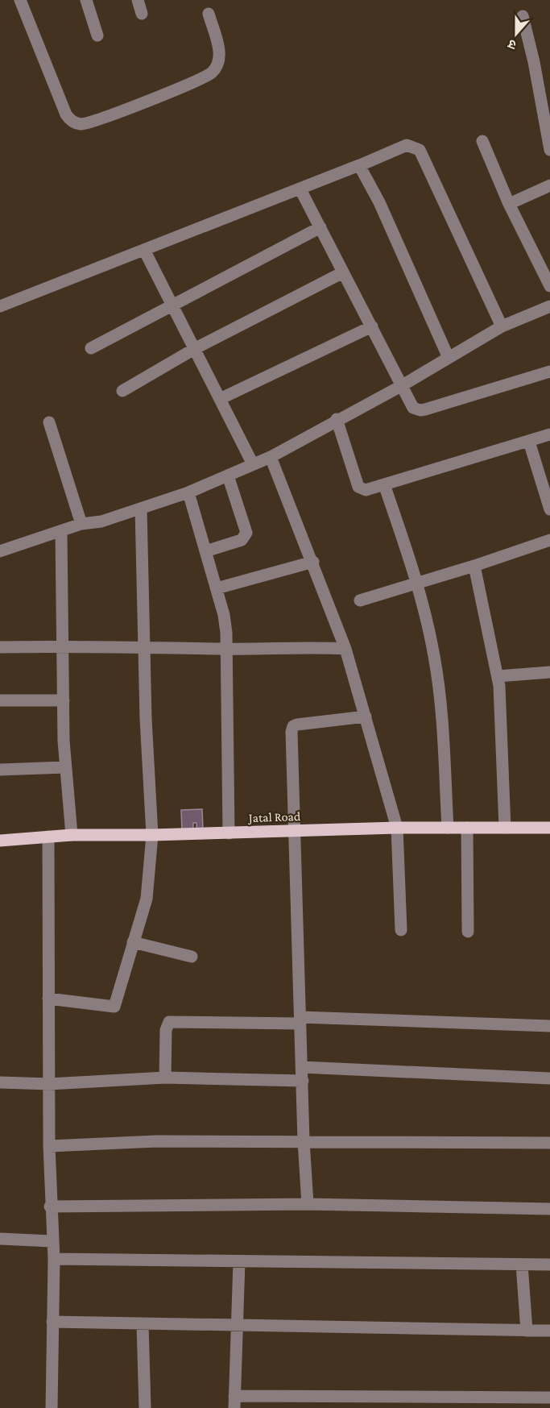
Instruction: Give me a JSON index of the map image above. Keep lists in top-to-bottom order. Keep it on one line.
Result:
{"streets":{"main road":["Jatal Road"]},"north":"bottom"}
